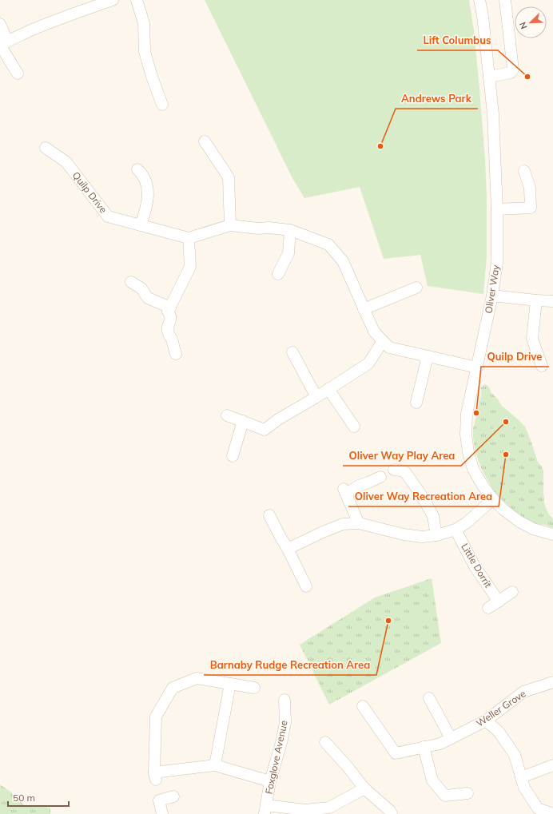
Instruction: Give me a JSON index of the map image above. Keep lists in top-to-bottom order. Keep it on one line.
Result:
{"streets":{"street":["Quilp Drive","Oliver Way","Little Dorrit","Weller Grove","Foxglove Avenue"]},"places":["Lift Columbus","Andrews Park","Quilp Drive","Oliver Way Play Area","Oliver Way Recreation Area","Barnaby Rudge Recreation Area"],"scale_bar":"50 m","north":"bottom left"}
